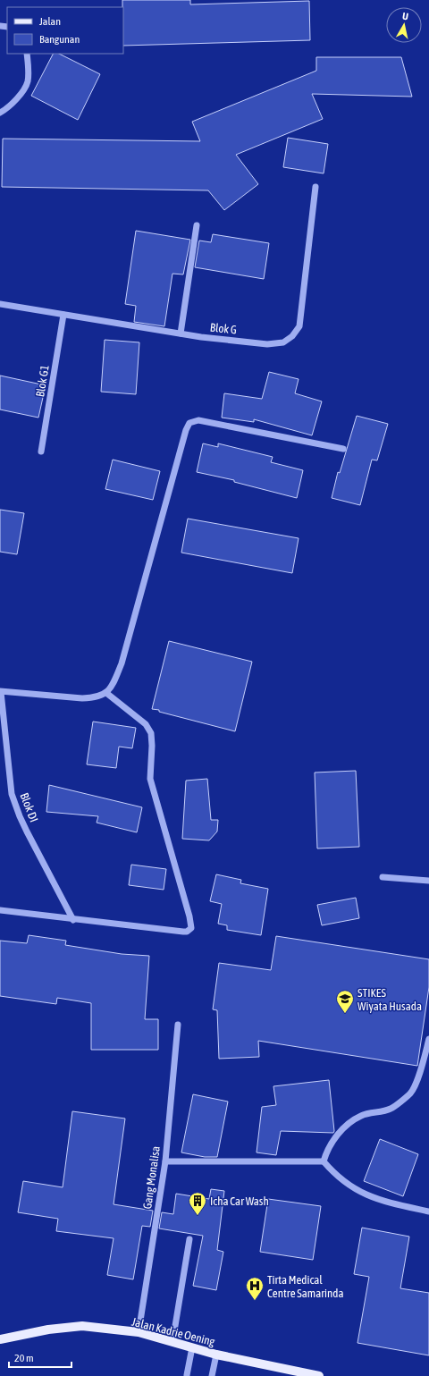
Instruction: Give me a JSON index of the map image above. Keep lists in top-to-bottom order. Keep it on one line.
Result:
{"streets":{"main road":["Jalan Kadrie Oening"],"street":["Blok G","Blok G1","Blok DI","Gang Monalisa"]},"crossings":[["Blok G","Blok G1"],["Gang Monalisa","Jalan Kadrie Oening"]],"places":{"school or university":["STIKES Wiyata Husada"],"building":["Icha Car Wash"],"hospital":["Tirta Medical Centre Samarinda"]},"legend":["Jalan","Bangunan"],"scale_bar":"20 m","north":"top"}
